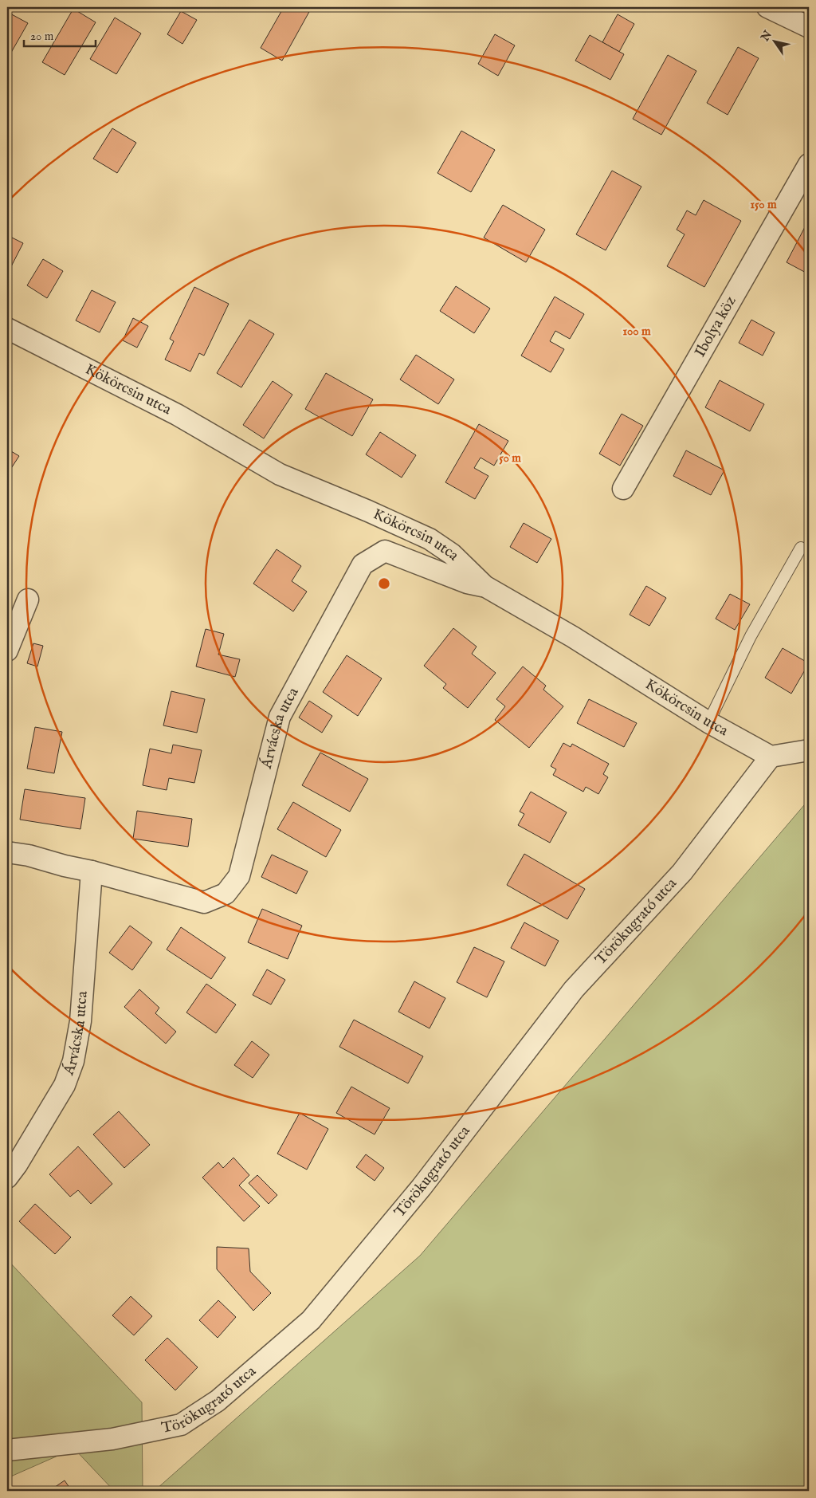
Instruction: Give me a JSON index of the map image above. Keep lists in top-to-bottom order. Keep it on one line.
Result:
{"streets":{"street":["Ibolya köz","Kökörcsin utca","Árvácska utca","Törökugrató utca"]},"crossings":[["Kökörcsin utca","Árvácska utca"],["Kökörcsin utca","Törökugrató utca"]],"scale_bar":"20 m","north":"top left","rings":["150 m","100 m","50 m"]}
